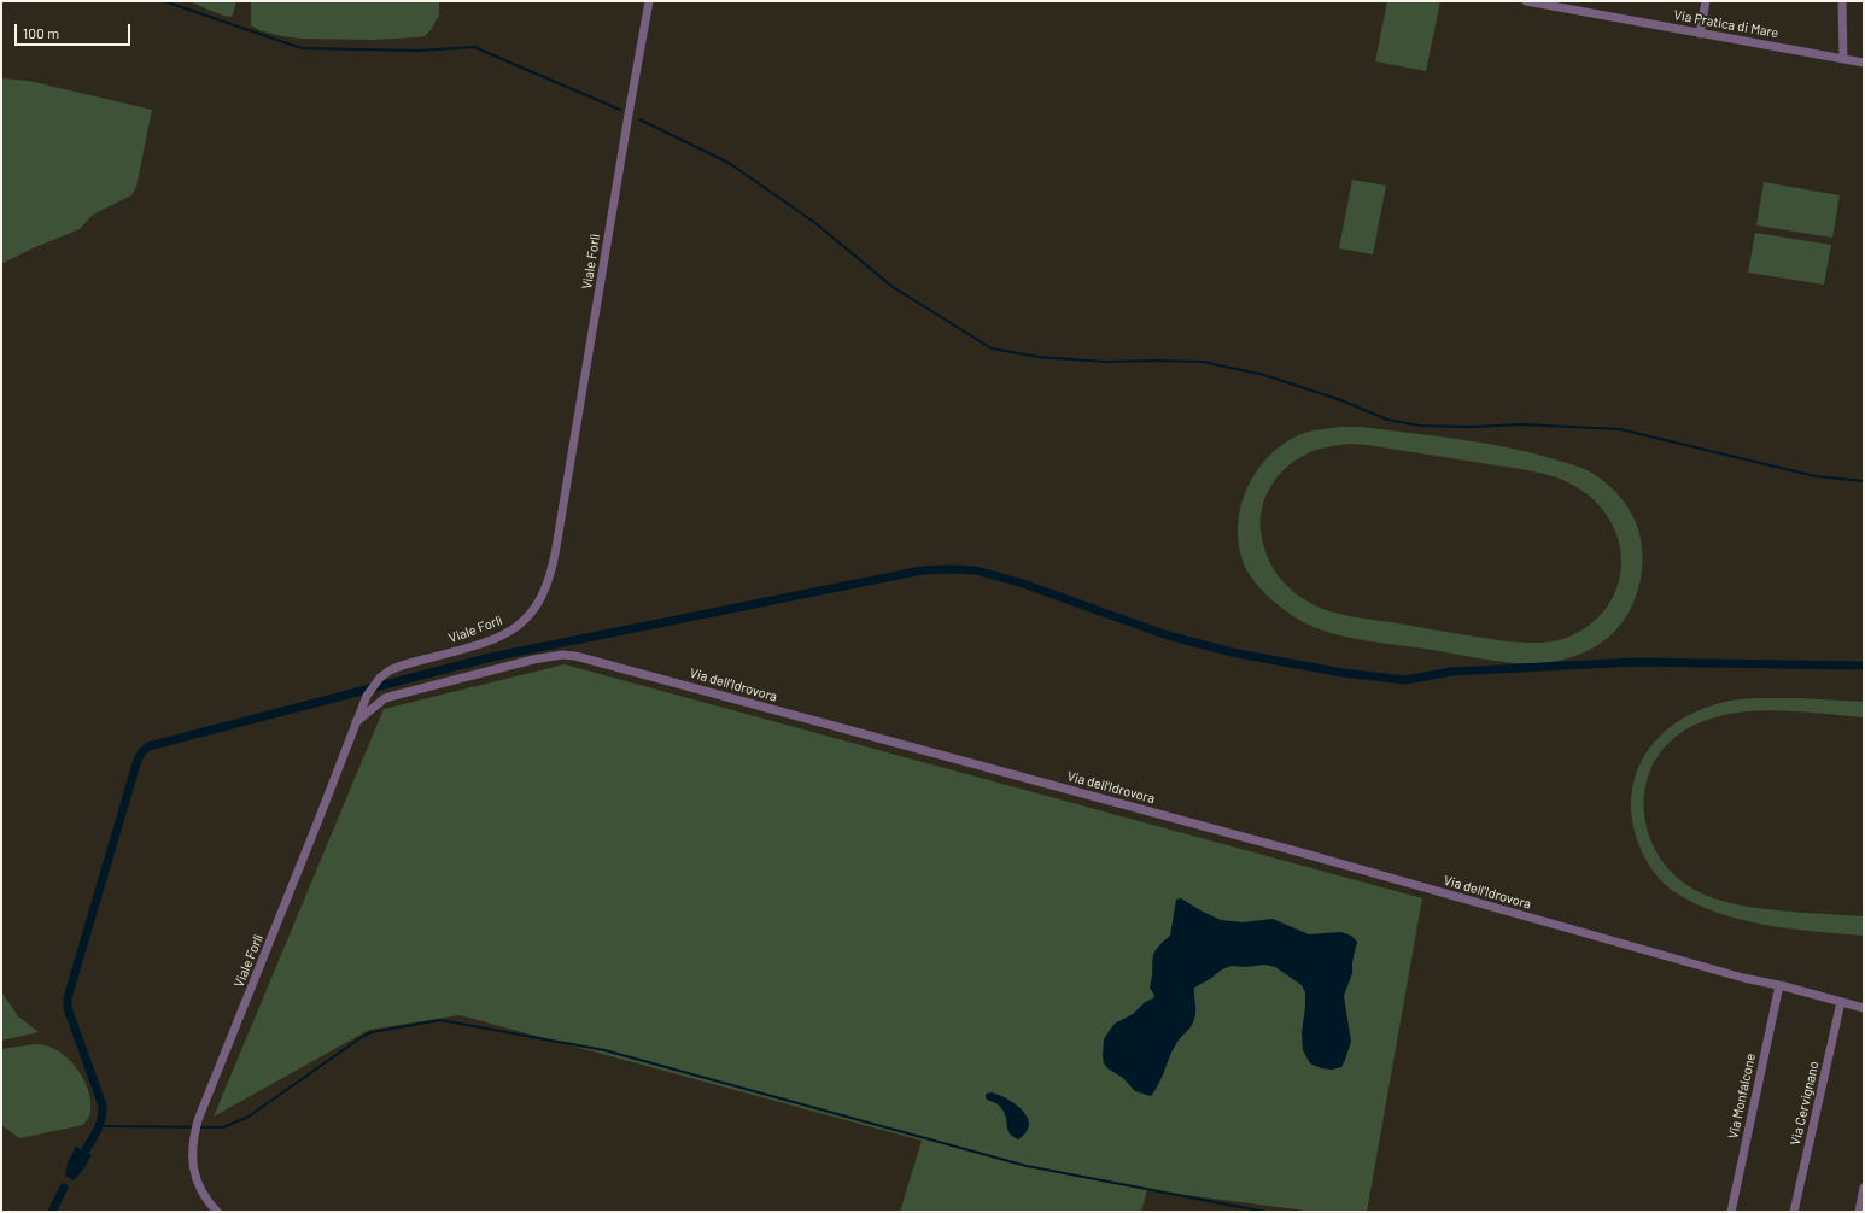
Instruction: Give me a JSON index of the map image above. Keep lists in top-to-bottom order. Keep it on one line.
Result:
{"streets":{"street":["Via Pratica di Mare","Viale Forlì","Via dell'Idrovora","Via Monfalcone","Via Cervignano"]},"crossings":[["Viale Forlì","Via dell'Idrovora"],["Via dell'Idrovora","Via Monfalcone"],["Via dell'Idrovora","Via Cervignano"]],"scale_bar":"100 m"}
